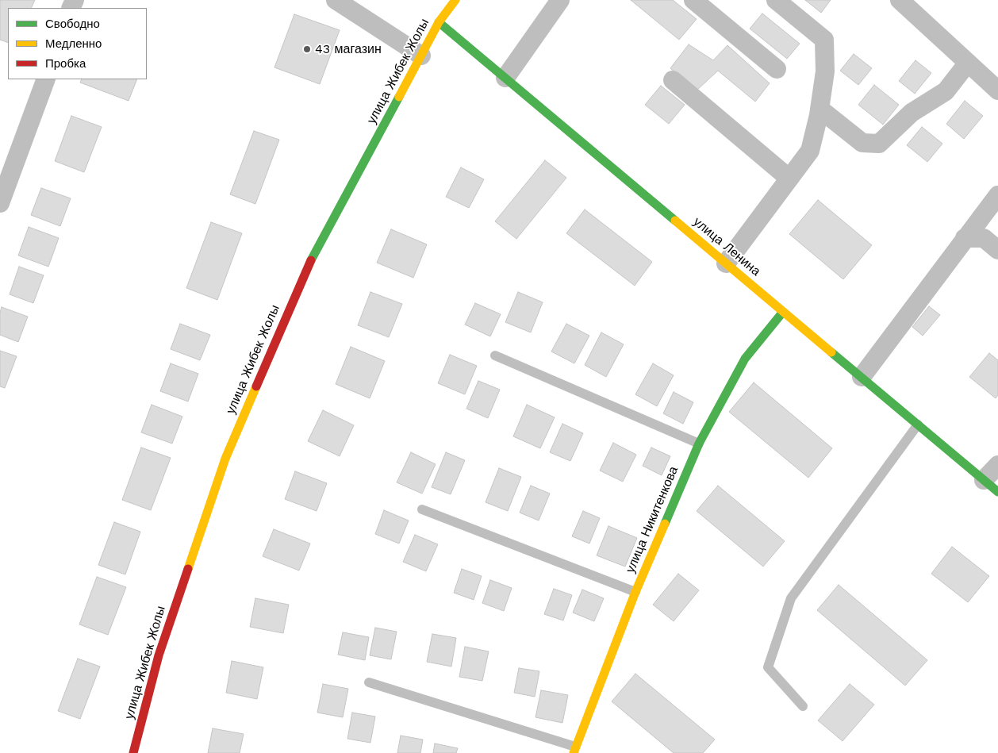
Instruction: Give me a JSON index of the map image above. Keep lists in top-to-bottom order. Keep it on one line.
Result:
{"streets":{"street":["улица Жибек Жолы","улица Ленина","улица Никитенкова"]},"crossings":[["улица Жибек Жолы","улица Ленина"],["улица Ленина","улица Никитенкова"]],"places":["43 магазин"],"legend":["Свободно","Медленно","Пробка"]}
